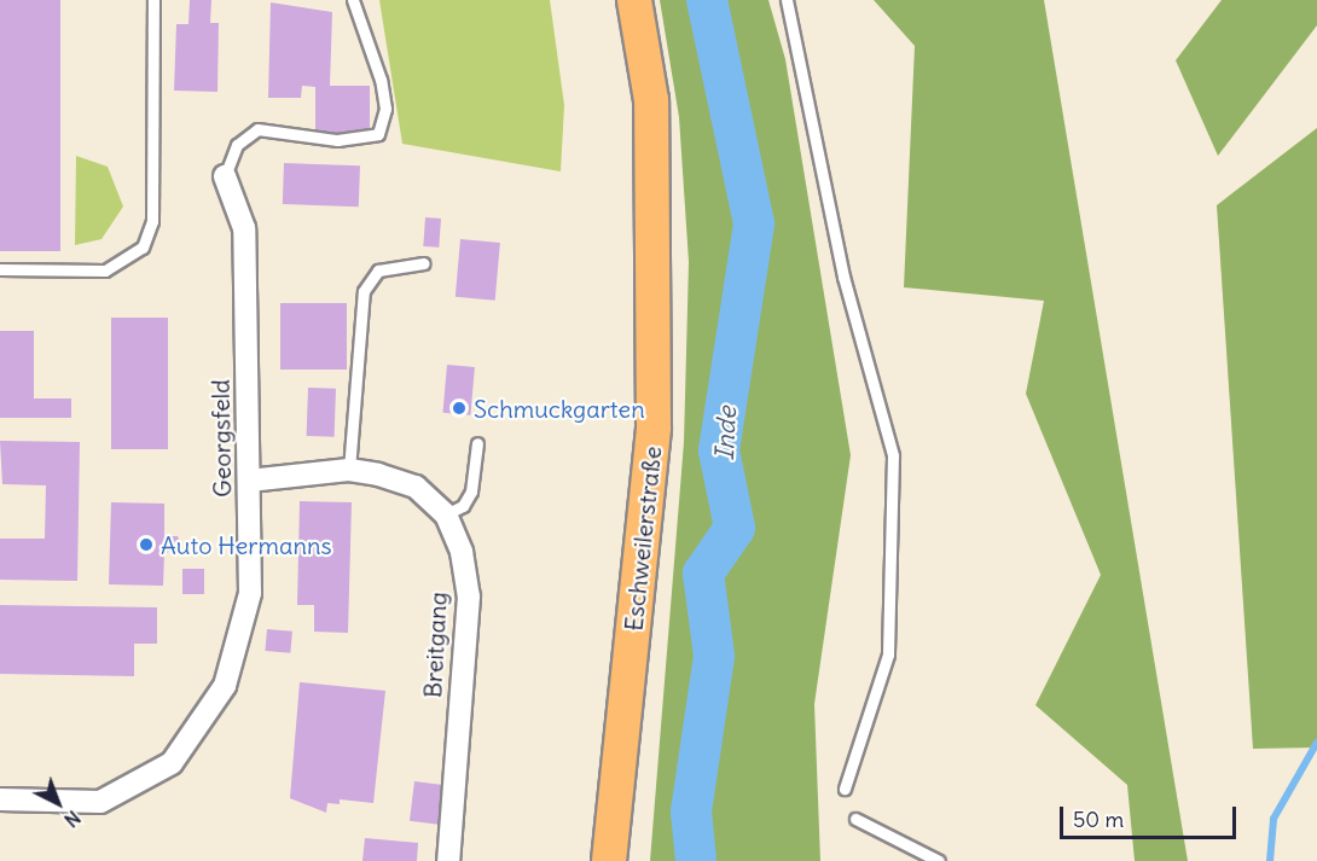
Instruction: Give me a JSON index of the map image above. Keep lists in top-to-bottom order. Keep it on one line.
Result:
{"streets":{"main road":["Eschweilerstraße"],"street":["Georgsfeld","Breitgang"]},"crossings":[["Georgsfeld","Breitgang"]],"water":["Inde"],"places":["Schmuckgarten","Auto Hermanns"],"scale_bar":"50 m","north":"bottom right"}
